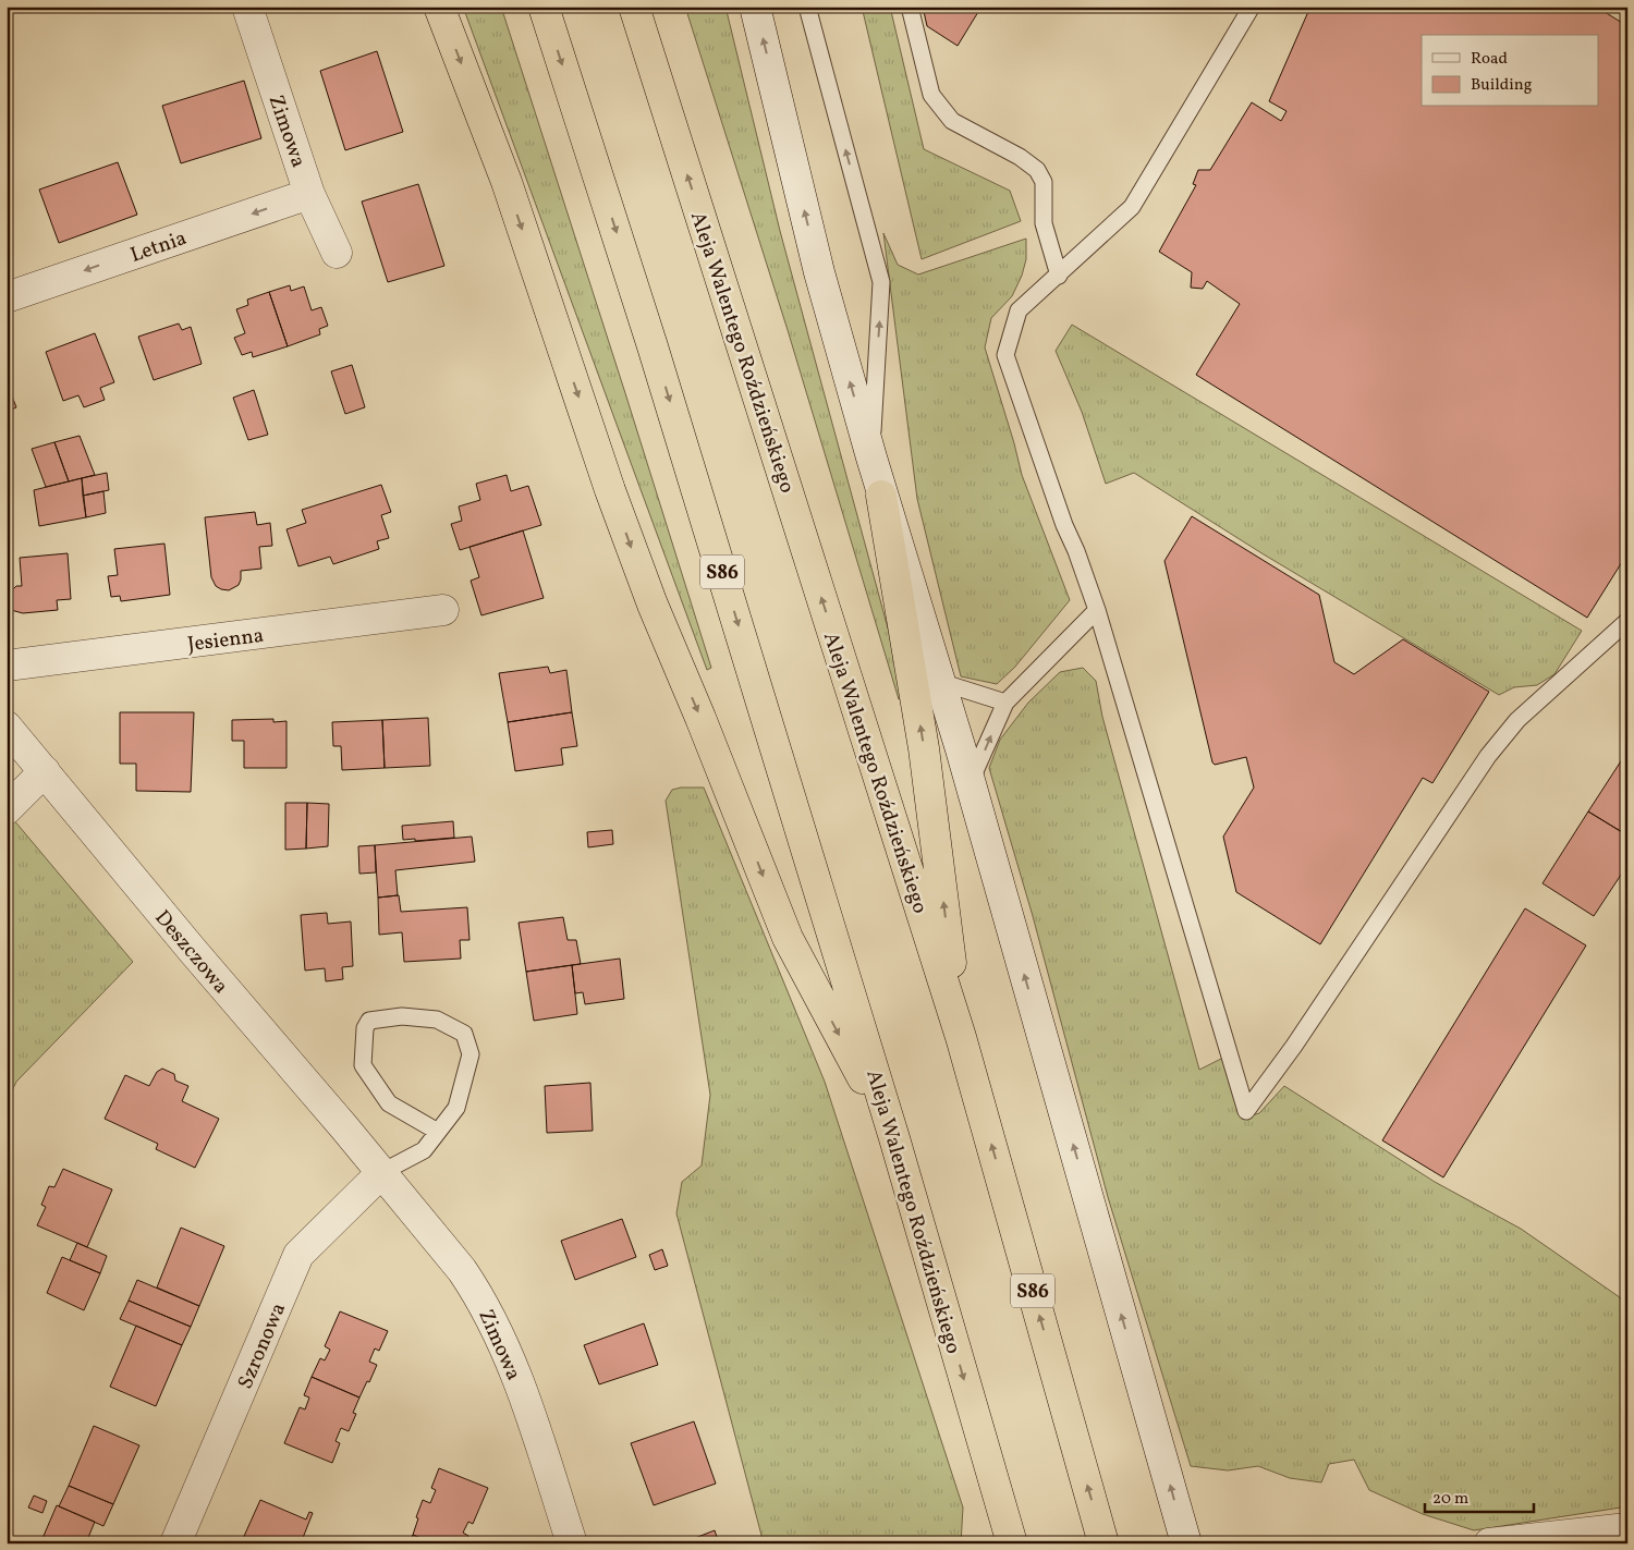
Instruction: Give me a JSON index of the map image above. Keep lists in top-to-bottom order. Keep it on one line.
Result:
{"streets":{"highway":["Aleja Walentego Roździeńskiego","S86"],"street":["Zimowa","Letnia","Jesienna","Deszczowa","Szronowa"]},"crossings":[["Zimowa","Letnia"],["Zimowa","Deszczowa"],["Zimowa","Szronowa"],["Deszczowa","Szronowa"]],"one_way":["Letnia"],"legend":["Road","Building"],"scale_bar":"20 m"}
